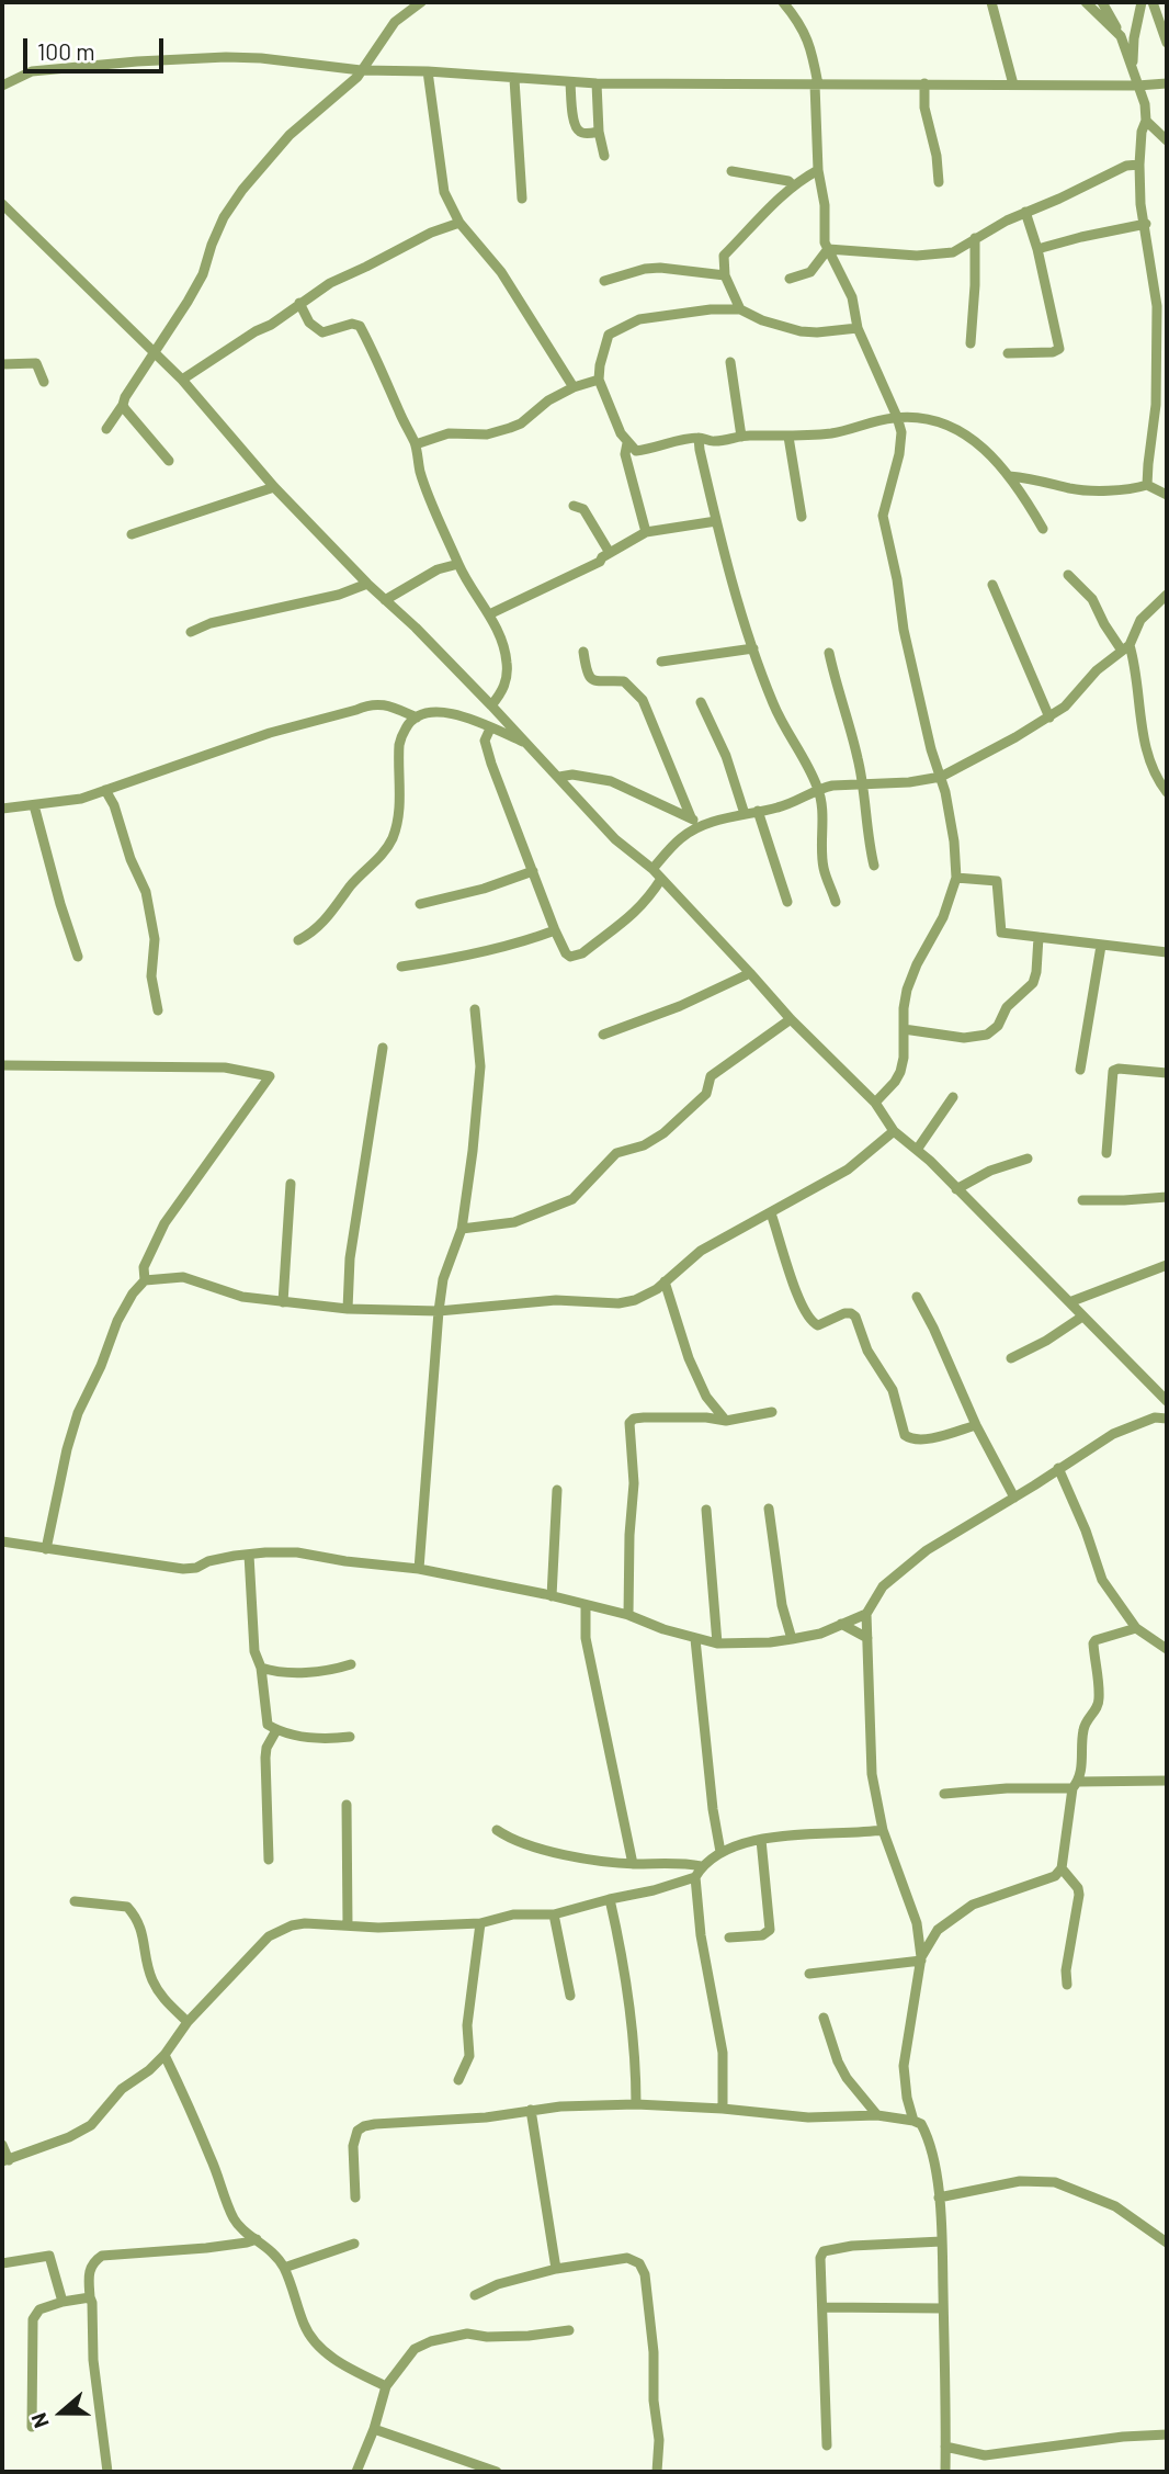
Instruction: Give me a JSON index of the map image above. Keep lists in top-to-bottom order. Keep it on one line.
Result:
{"scale_bar":"100 m","north":"left"}
